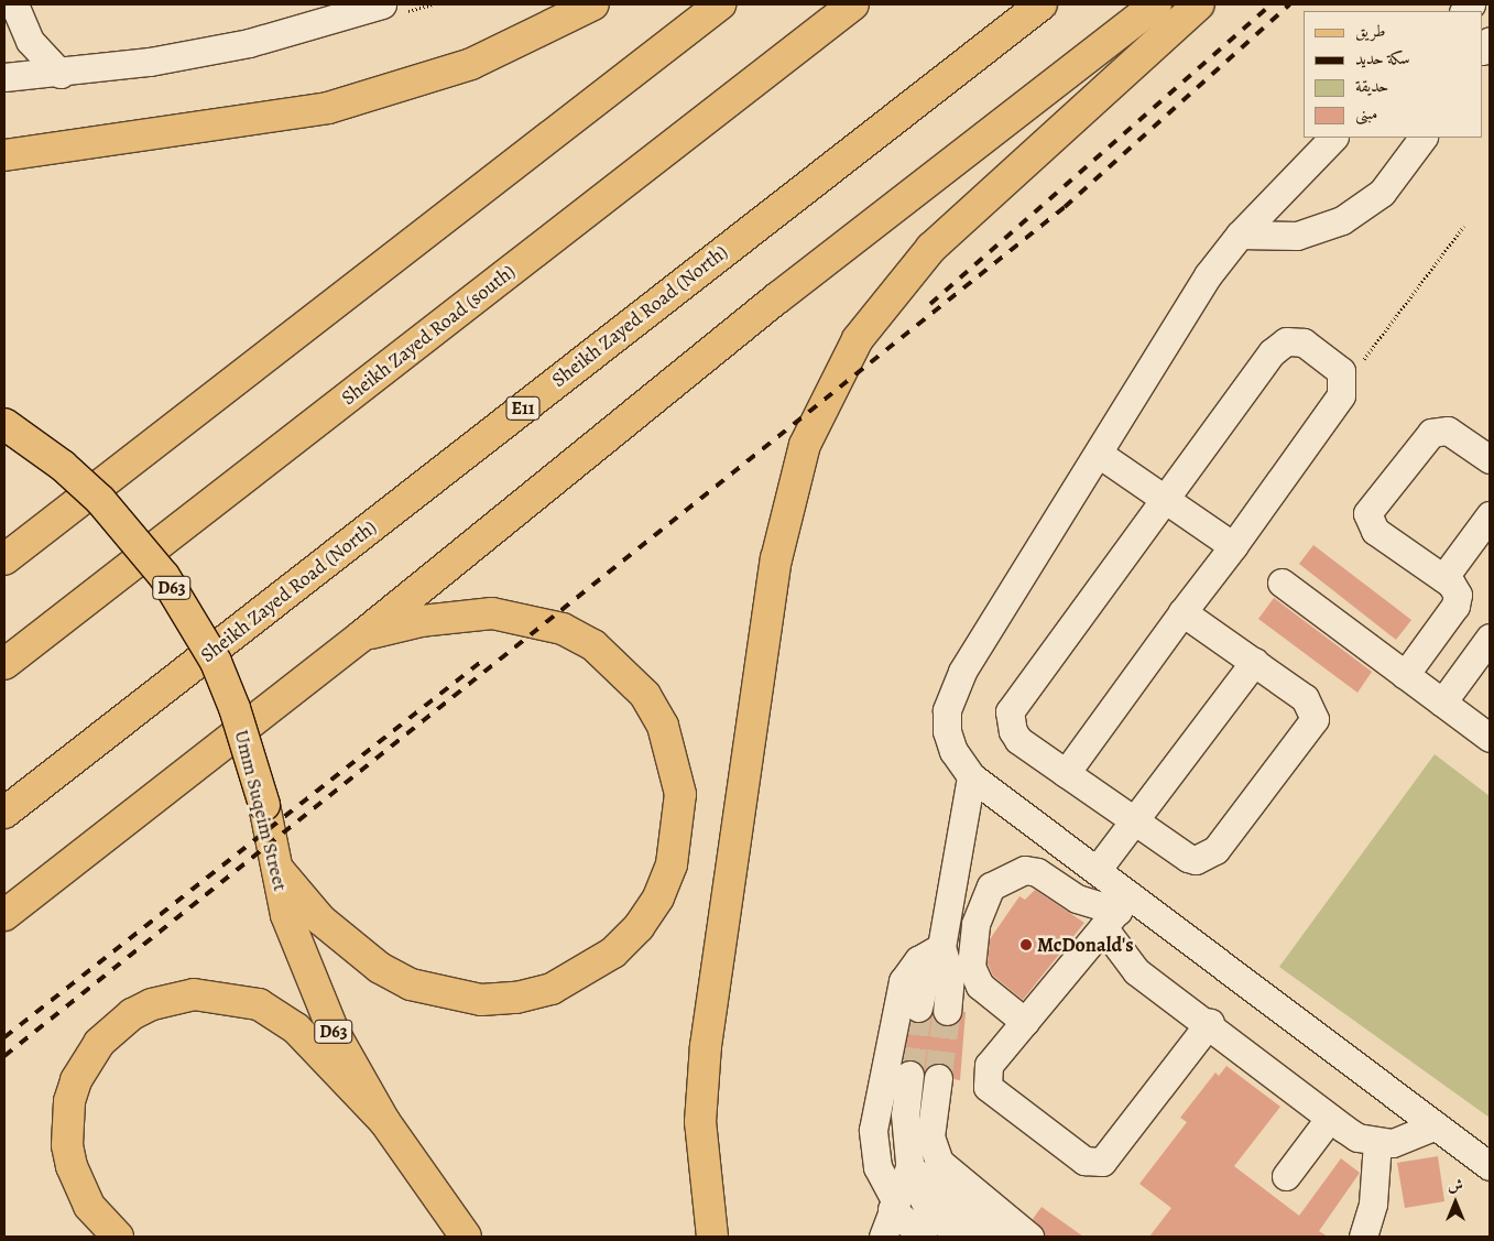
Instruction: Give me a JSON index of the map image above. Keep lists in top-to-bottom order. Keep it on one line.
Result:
{"streets":{"main road":["Sheikh Zayed Road (North)","Sheikh Zayed Road (south)","E11","D63","Umm Suqeim Street"]},"places":["McDonald's"],"legend":["طريق","سكة حديد","حديقة","مبنى"],"north":"top"}
